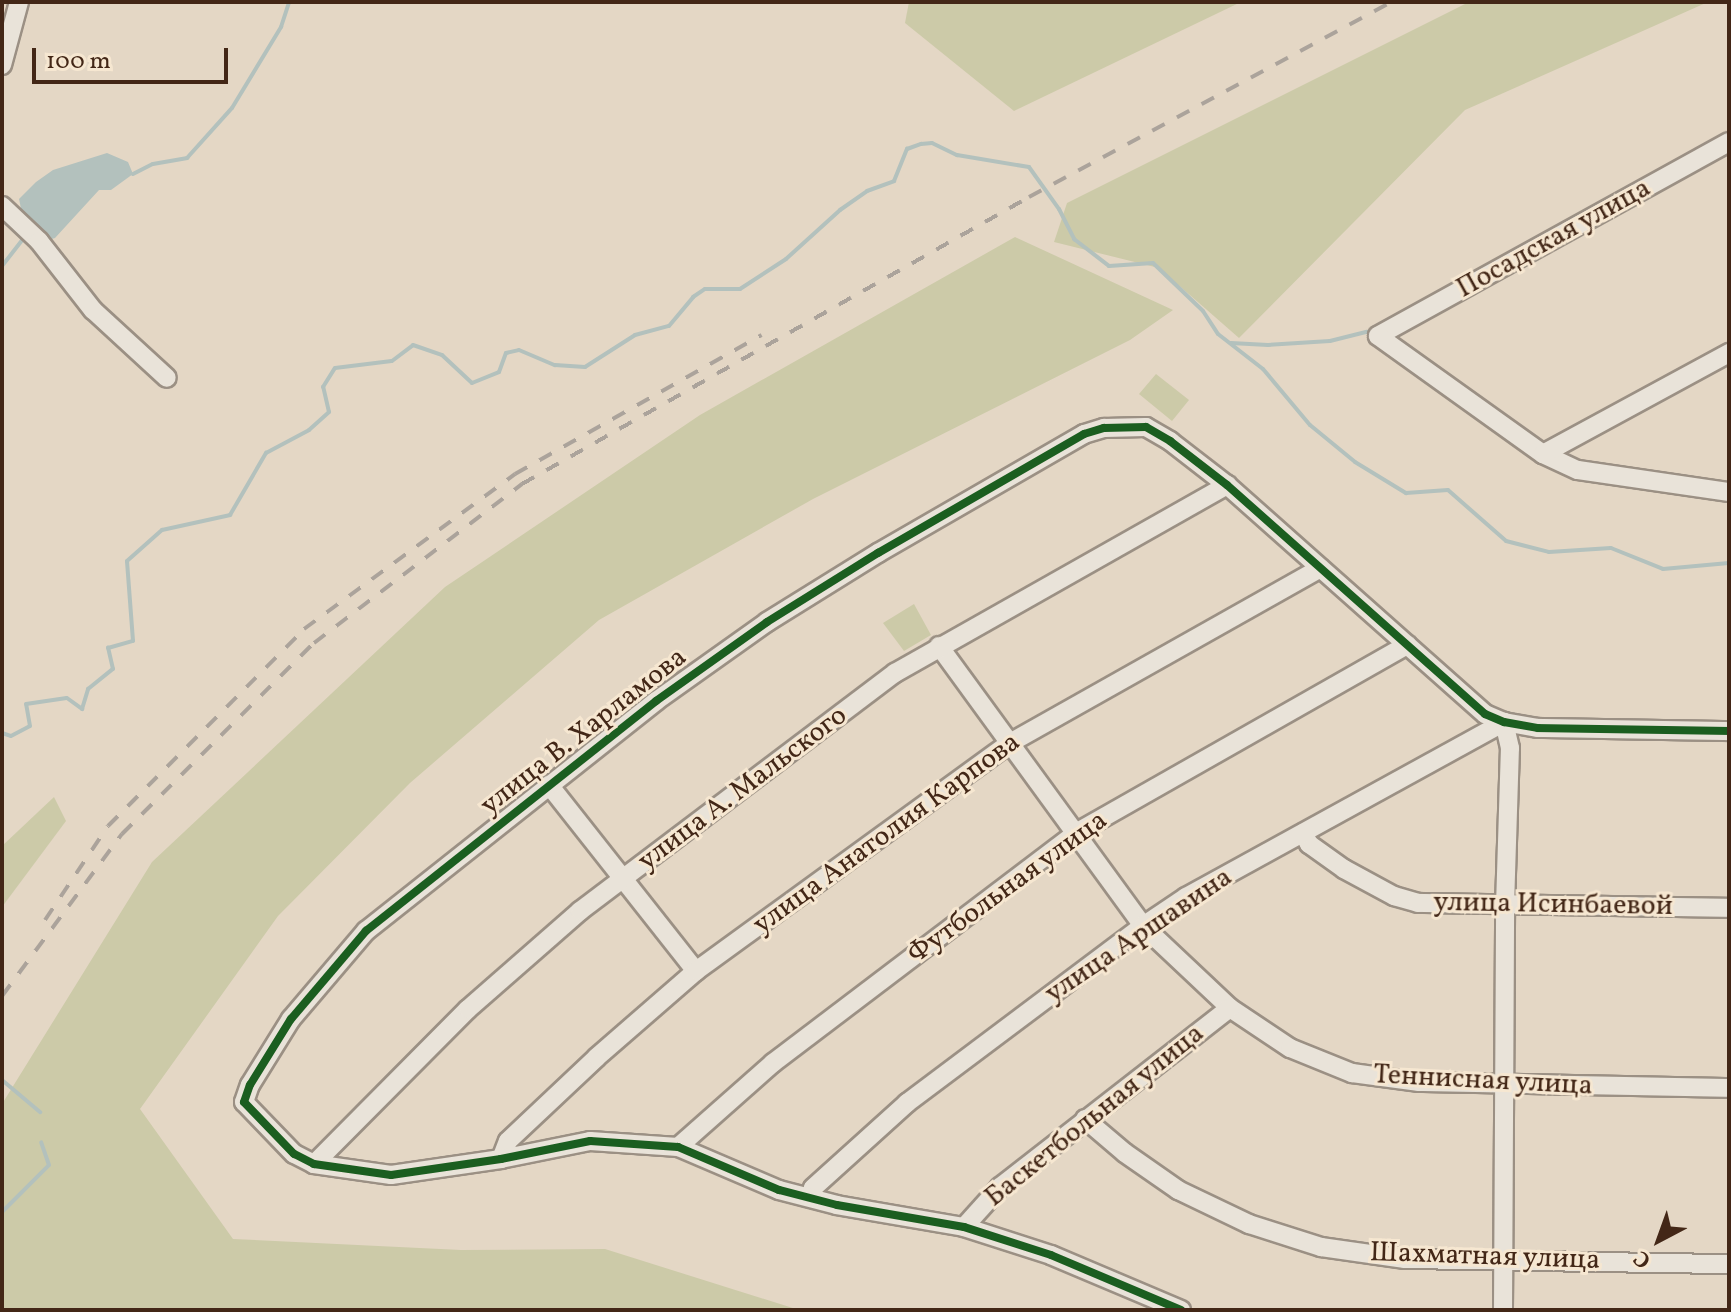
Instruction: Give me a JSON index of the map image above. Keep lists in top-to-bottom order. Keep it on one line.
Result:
{"streets":{"street":["Посадская улица","улица В. Харламова","улица А. Мальского","улица Анатолия Карпова","Футбольная улица","улица Исинбаевой","улица Аршавина","Теннисная улица","Баскетбольная улица","Шахматная улица"]},"crossings":[["улица В. Харламова","улица А. Мальского"],["улица В. Харламова","улица Анатолия Карпова"],["улица В. Харламова","Футбольная улица"],["улица В. Харламова","улица Аршавина"],["улица А. Мальского","Теннисная улица"],["улица Анатолия Карпова","Теннисная улица"],["Футбольная улица","Теннисная улица"],["улица Исинбаевой","улица Аршавина"],["улица Аршавина","Теннисная улица"],["Теннисная улица","Баскетбольная улица"],["Баскетбольная улица","Шахматная улица"]],"scale_bar":"100 m","north":"bottom left"}
